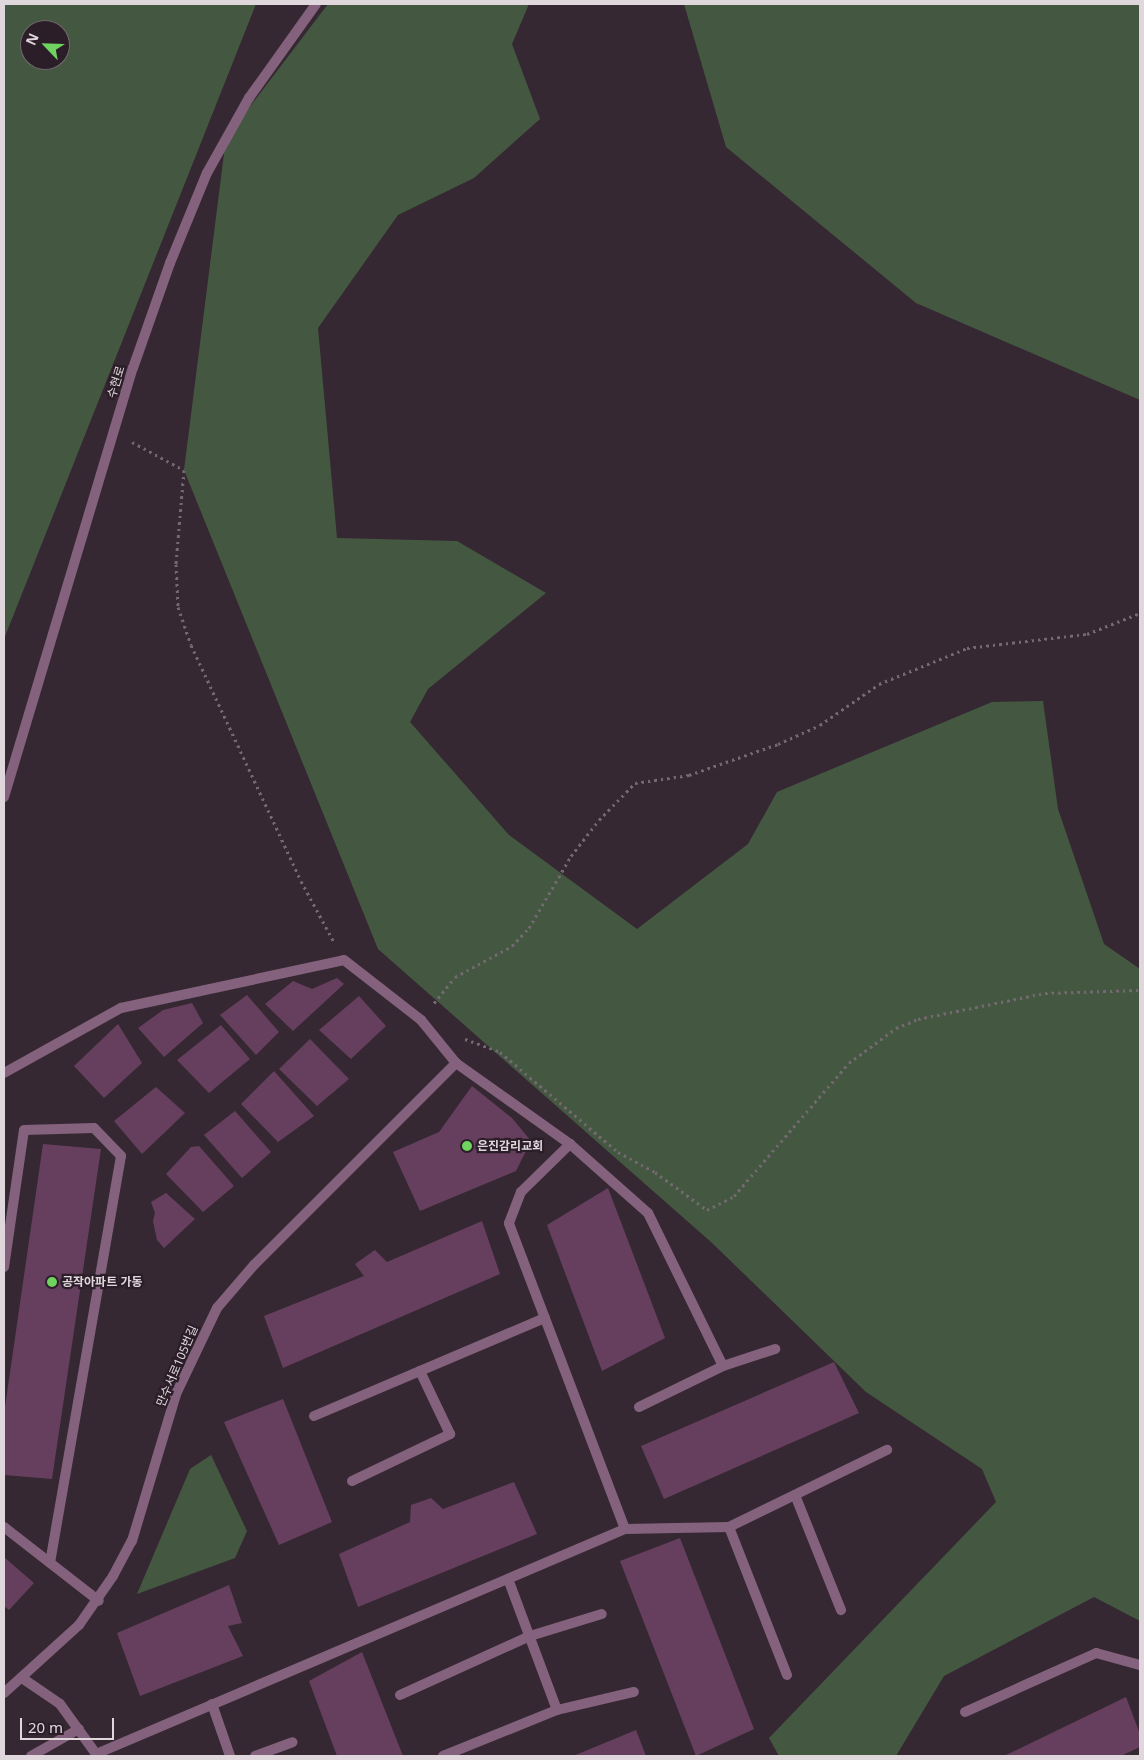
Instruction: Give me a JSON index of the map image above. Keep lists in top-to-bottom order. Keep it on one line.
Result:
{"streets":{"street":["수현로","만수서로105번길"]},"places":["은진감리교회","공작아파트 가동"],"scale_bar":"20 m","north":"top left"}
